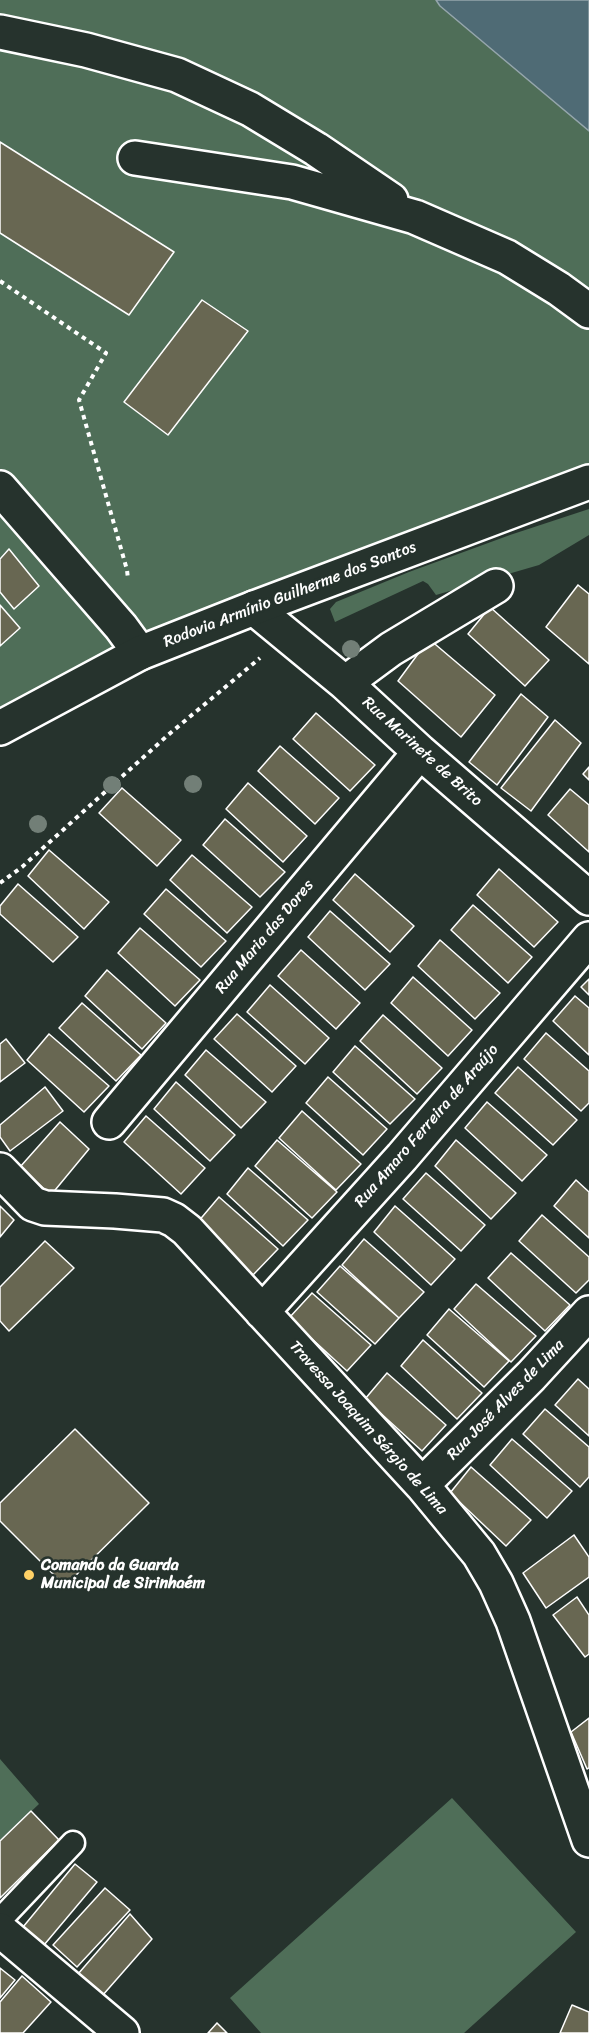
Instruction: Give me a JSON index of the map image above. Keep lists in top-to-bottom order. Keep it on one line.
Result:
{"streets":{"street":["Rodovia Armínio Guilherme dos Santos","Rua Marinete de Brito","Rua Maria das Dores","Rua Amaro Ferreira de Araújo","Rua José Alves de Lima","Travessa Joaquim Sérgio de Lima"]},"crossings":[["Rodovia Armínio Guilherme dos Santos","Rua Marinete de Brito"],["Rua Marinete de Brito","Rua Maria das Dores"],["Rua Amaro Ferreira de Araújo","Travessa Joaquim Sérgio de Lima"],["Rua José Alves de Lima","Travessa Joaquim Sérgio de Lima"]],"places":["Comando da Guarda Municipal de Sirinhaém"]}
